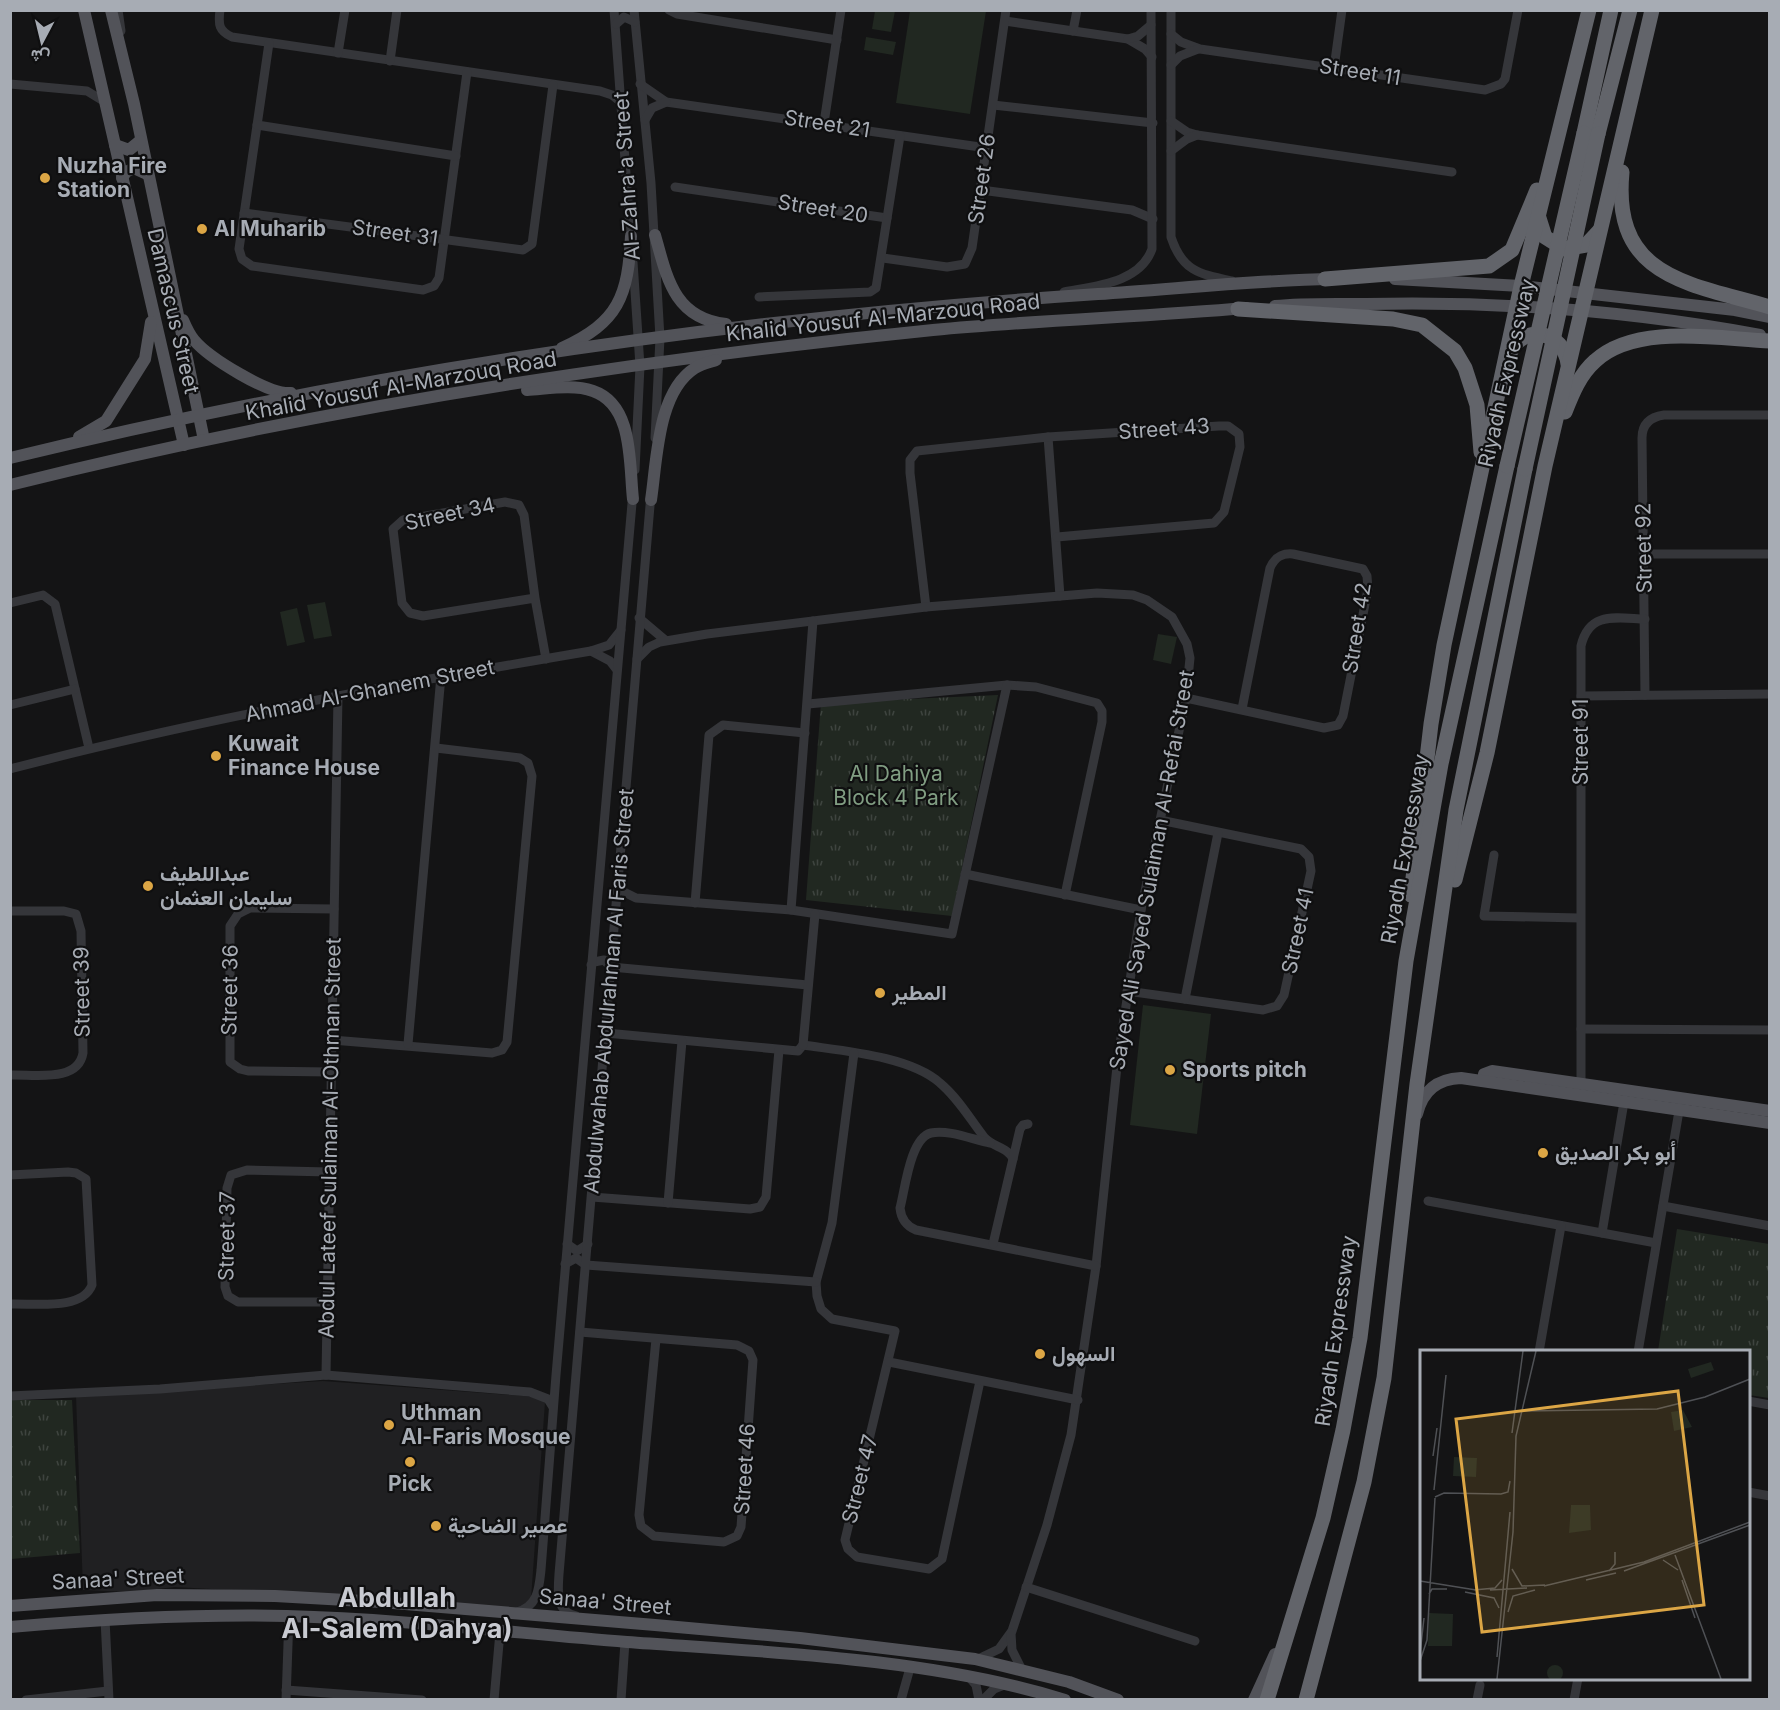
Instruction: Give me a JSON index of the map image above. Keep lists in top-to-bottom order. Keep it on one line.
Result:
{"streets":{"highway":["Riyadh Expressway"],"main road":["Damascus Street","Khalid Yousuf Al-Marzouq Road","Sanaa' Street"],"street":["Street 11","Street 21","Al-Zahra'a Street","Street 26","Street 20","Street 31","Street 43","Street 34","Street 92","Street 42","Ahmad Al-Ghanem Street","Street 91","Sayed Ali Sayed Sulaiman Al-Refai Street","Street 41","Street 36","Abdulwahab Abdulrahman Al Faris Street","Street 39","Abdul Lateef Sulaiman Al-Othman Street","Street 37","Street 46","Street 47"]},"crossings":[["Street 21","Al-Zahra'a Street"],["Street 21","Street 26"],["Street 21","Street 20"],["Al-Zahra'a Street","Khalid Yousuf Al-Marzouq Road"],["Al-Zahra'a Street","Abdulwahab Abdulrahman Al Faris Street"],["Damascus Street","Khalid Yousuf Al-Marzouq Road"],["Khalid Yousuf Al-Marzouq Road","Abdulwahab Abdulrahman Al Faris Street"],["Street 43","Sayed Ali Sayed Sulaiman Al-Refai Street"],["Street 34","Ahmad Al-Ghanem Street"],["Street 92","Street 91"],["Street 42","Sayed Ali Sayed Sulaiman Al-Refai Street"],["Ahmad Al-Ghanem Street","Abdulwahab Abdulrahman Al Faris Street"],["Ahmad Al-Ghanem Street","Abdul Lateef Sulaiman Al-Othman Street"],["Sayed Ali Sayed Sulaiman Al-Refai Street","Street 41"],["Sayed Ali Sayed Sulaiman Al-Refai Street","Abdulwahab Abdulrahman Al Faris Street"],["Sayed Ali Sayed Sulaiman Al-Refai Street","Sanaa' Street"],["Street 36","Abdul Lateef Sulaiman Al-Othman Street"],["Abdulwahab Abdulrahman Al Faris Street","Street 46"],["Abdulwahab Abdulrahman Al Faris Street","Sanaa' Street"],["Abdul Lateef Sulaiman Al-Othman Street","Street 37"]],"districts":["Abdullah Al-Salem (Dahya)"],"parks":["Al Dahiya Block 4 Park"],"places":["Nuzha Fire Station","Al Muharib","Kuwait Finance House","عبداللطيف سليمان العثمان","المطير","Sports pitch","أبو بكر الصديق","السهول","Uthman Al-Faris Mosque","Pick","عصير الضاحية"],"north":"bottom"}
